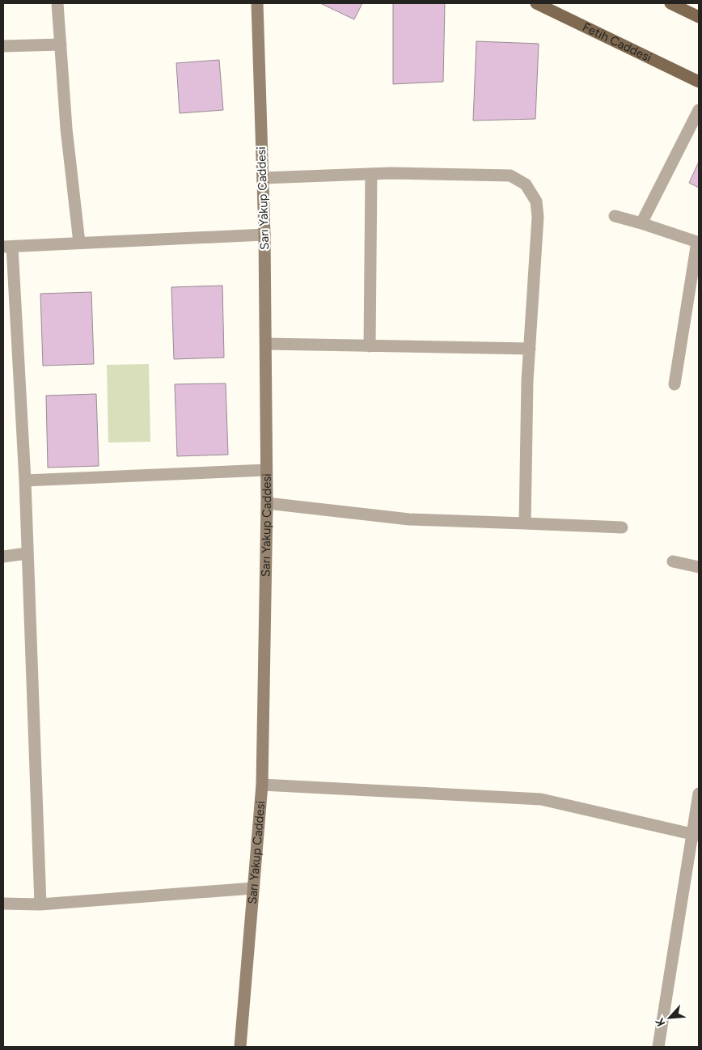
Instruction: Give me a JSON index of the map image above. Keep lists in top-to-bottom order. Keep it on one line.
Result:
{"streets":{"main road":["Fetih Caddesi"],"street":["Sarı Yakup Caddesi"]},"north":"bottom left"}
